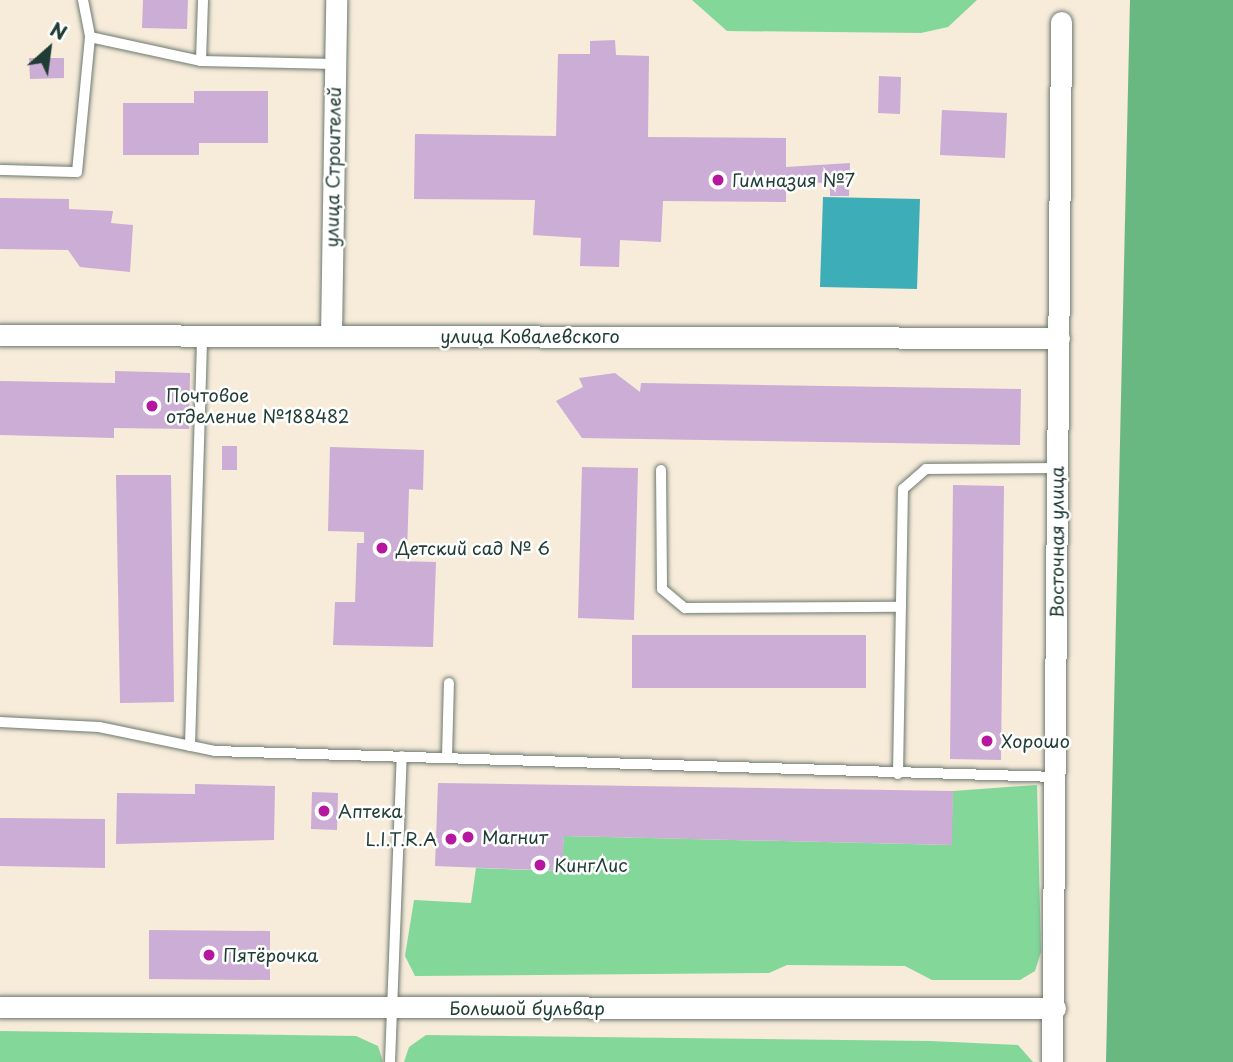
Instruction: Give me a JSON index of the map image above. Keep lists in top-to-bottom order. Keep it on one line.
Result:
{"streets":{"street":["улица Строителей","улица Ковалевского","Восточная улица","Большой бульвар"]},"crossings":[["улица Строителей","улица Ковалевского"],["улица Ковалевского","Восточная улица"],["Восточная улица","Большой бульвар"]],"places":["Гимназия №7","Почтовое отделение №188482","Детский сад № 6","Хорошо","Аптека","Магнит","L.I.T.R.A","КингЛис","Пятёрочка"],"north":"top right"}
